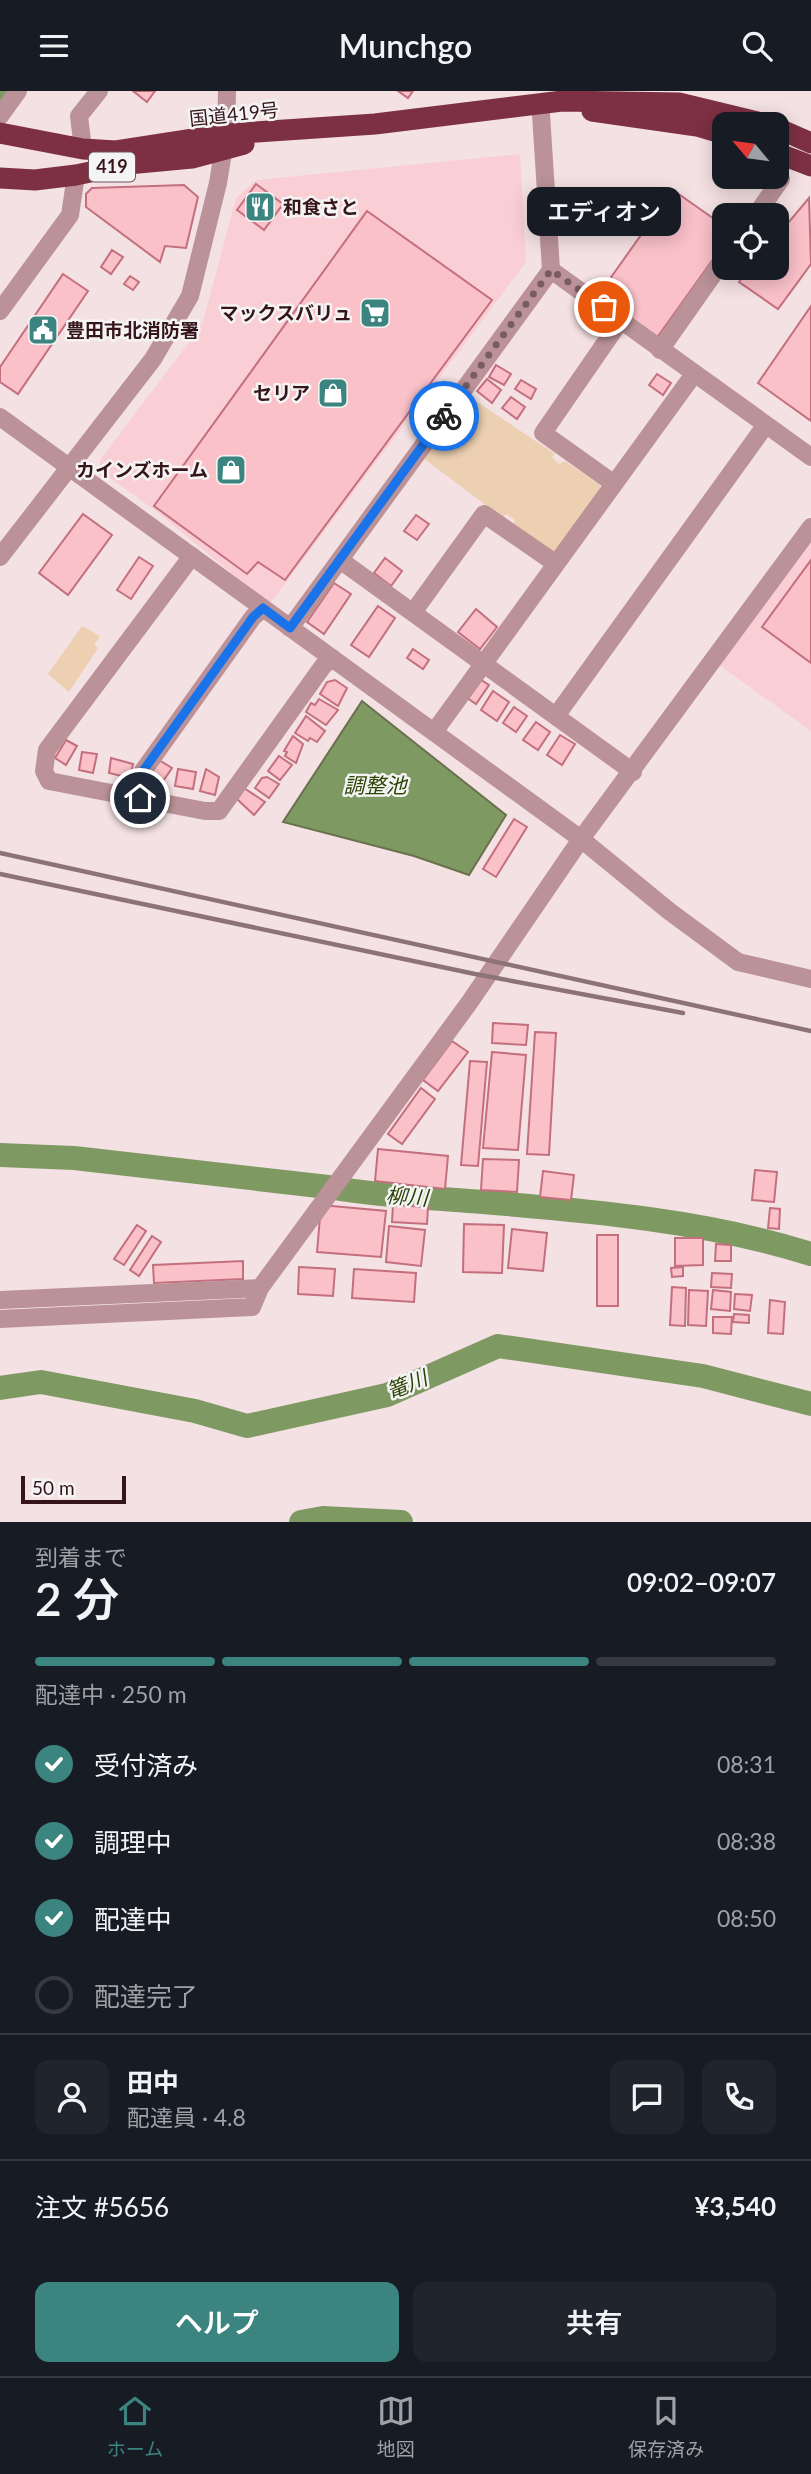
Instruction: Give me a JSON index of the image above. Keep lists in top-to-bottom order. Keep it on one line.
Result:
{"streets":{"highway":["国道419号","419"]},"water":["調整池","柳川","篭川"],"places":{"restaurant":["和食さと"],"other":["エディオン"],"supermarket":["マックスバリュ"],"public building":["豊田市北消防署"],"shop":["セリア","カインズホーム"]},"scale_bar":"50 m","north":"top left","page":{"header":"Munchgo","bubble":"エディオン","scale":"50 m","heading":["2 分","到着まで","09:02–09:07"],"panel":["田中","配達員 · 4.8","注文 #5656","¥3,540"],"bar":"配達中 · 250 m","list":[["受付済み","08:31"],["調理中","08:38"],["配達中","08:50"],"配達完了"],"buttons":["ヘルプ","共有"],"tabs":["ホーム","地図","保存済み"]}}
